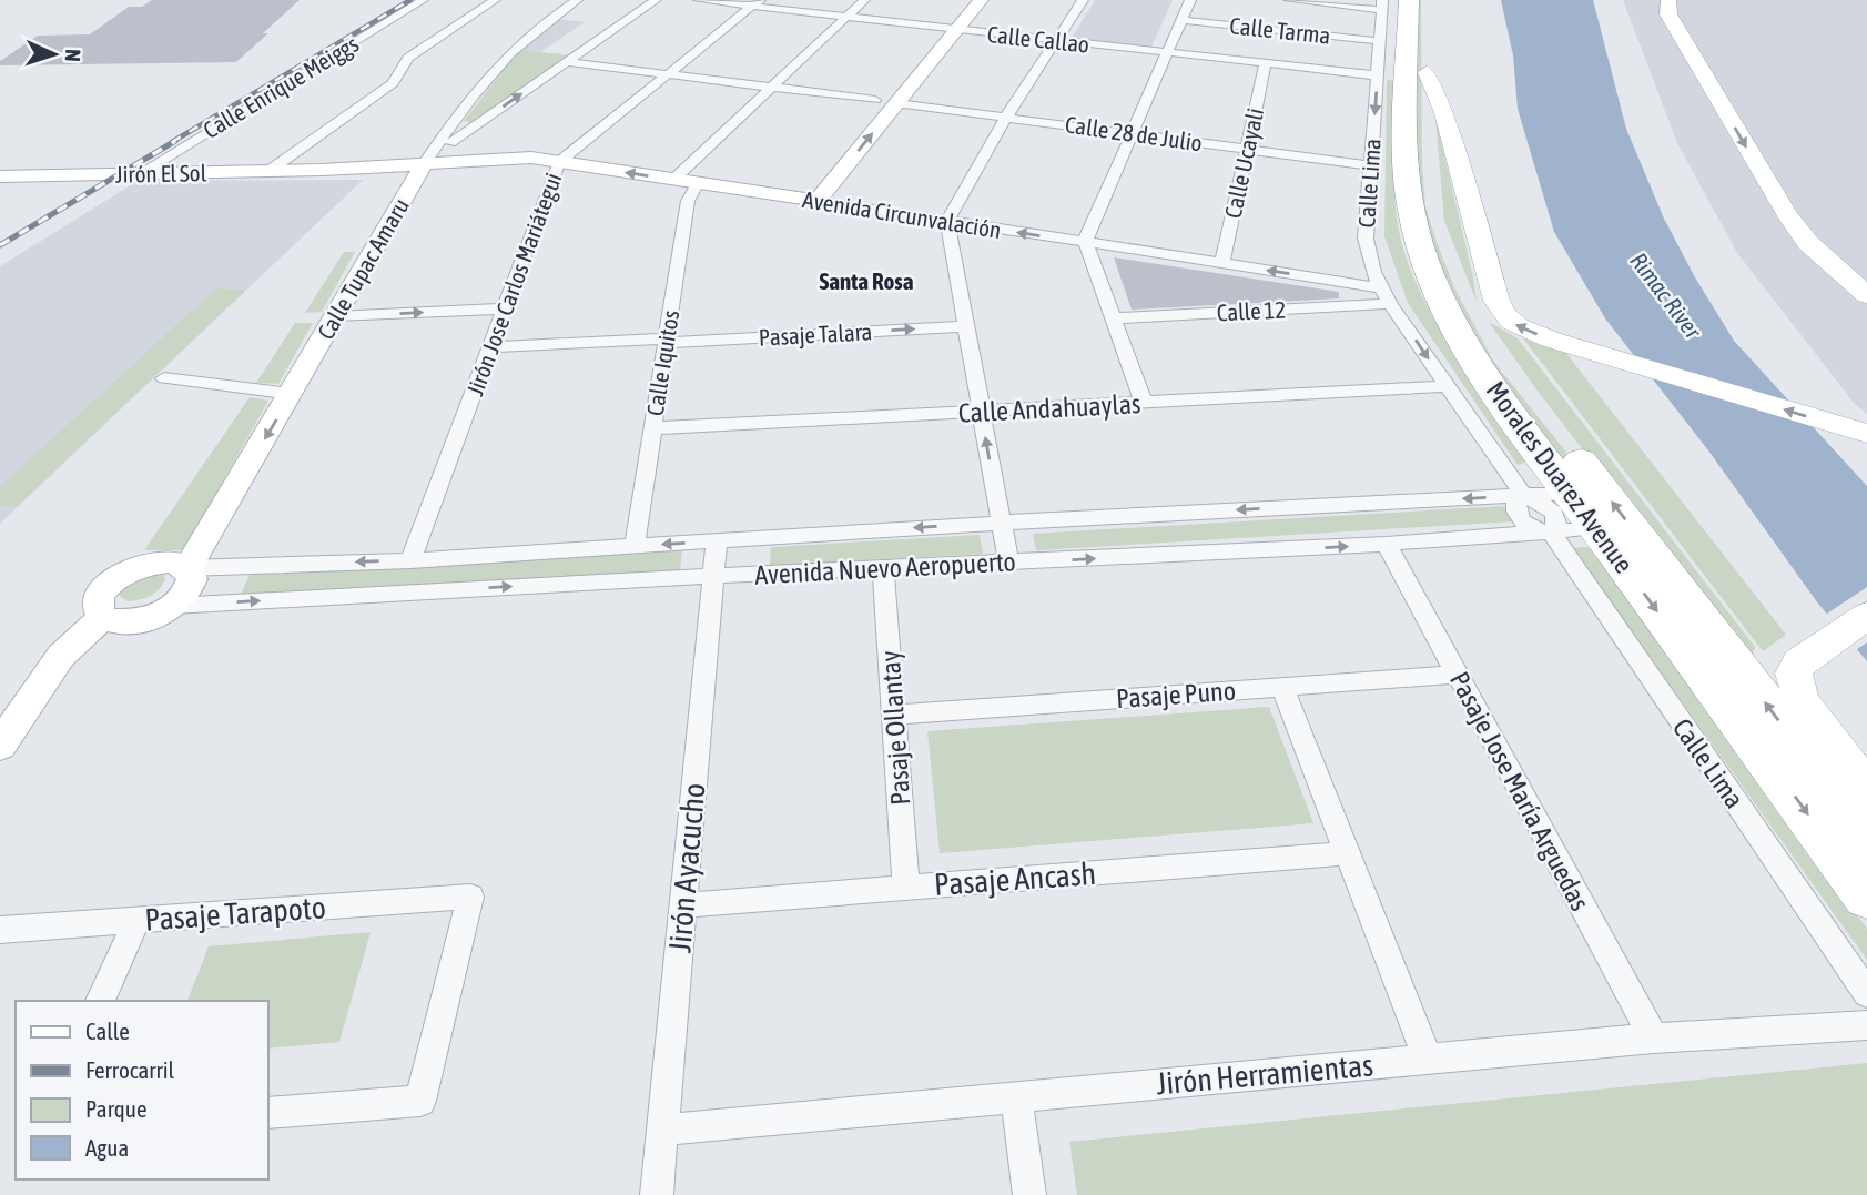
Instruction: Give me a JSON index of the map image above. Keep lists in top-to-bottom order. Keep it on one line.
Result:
{"streets":{"highway":["Morales Duarez Avenue"],"street":["Calle Tarma","Calle Callao","Calle Enrique Meiggs","Calle 28 de Julio","Calle Ucayali","Jirón El Sol","Calle Lima","Avenida Circunvalación","Calle Tupac Amaru","Jirón Jose Carlos Mariátegui","Calle 12","Pasaje Talara","Calle Iquitos","Calle Andahuaylas","Avenida Nuevo Aeropuerto","Pasaje Puno","Pasaje Ollantay","Pasaje Jose María Arguedas","Jirón Ayacucho","Pasaje Ancash","Pasaje Tarapoto","Jirón Herramientas"]},"crossings":[["Calle Tarma","Calle Lima"],["Calle Callao","Calle Ucayali"],["Calle Callao","Calle Lima"],["Calle Callao","Jirón Jose Carlos Mariátegui"],["Calle Enrique Meiggs","Jirón El Sol"],["Calle 28 de Julio","Calle Ucayali"],["Calle 28 de Julio","Calle Lima"],["Calle Ucayali","Avenida Circunvalación"],["Jirón El Sol","Avenida Circunvalación"],["Jirón El Sol","Calle Tupac Amaru"],["Calle Lima","Avenida Circunvalación"],["Calle Lima","Calle 12"],["Calle Lima","Calle Andahuaylas"],["Calle Lima","Morales Duarez Avenue"],["Calle Lima","Avenida Nuevo Aeropuerto"],["Avenida Circunvalación","Calle Tupac Amaru"],["Avenida Circunvalación","Jirón Jose Carlos Mariátegui"],["Avenida Circunvalación","Calle Iquitos"],["Calle Tupac Amaru","Avenida Nuevo Aeropuerto"],["Jirón Jose Carlos Mariátegui","Pasaje Talara"],["Jirón Jose Carlos Mariátegui","Avenida Nuevo Aeropuerto"],["Pasaje Talara","Calle Iquitos"],["Calle Iquitos","Calle Andahuaylas"],["Calle Iquitos","Avenida Nuevo Aeropuerto"],["Morales Duarez Avenue","Avenida Nuevo Aeropuerto"],["Avenida Nuevo Aeropuerto","Pasaje Ollantay"],["Avenida Nuevo Aeropuerto","Pasaje Jose María Arguedas"],["Avenida Nuevo Aeropuerto","Jirón Ayacucho"],["Pasaje Puno","Pasaje Ollantay"],["Pasaje Puno","Pasaje Jose María Arguedas"],["Pasaje Ollantay","Pasaje Ancash"],["Pasaje Jose María Arguedas","Jirón Herramientas"],["Jirón Ayacucho","Pasaje Ancash"],["Jirón Ayacucho","Jirón Herramientas"]],"one_way":["Pasaje Talara"],"districts":["Santa Rosa"],"water":["Rimac River"],"legend":["Calle","Ferrocarril","Parque","Agua"],"north":"right"}
